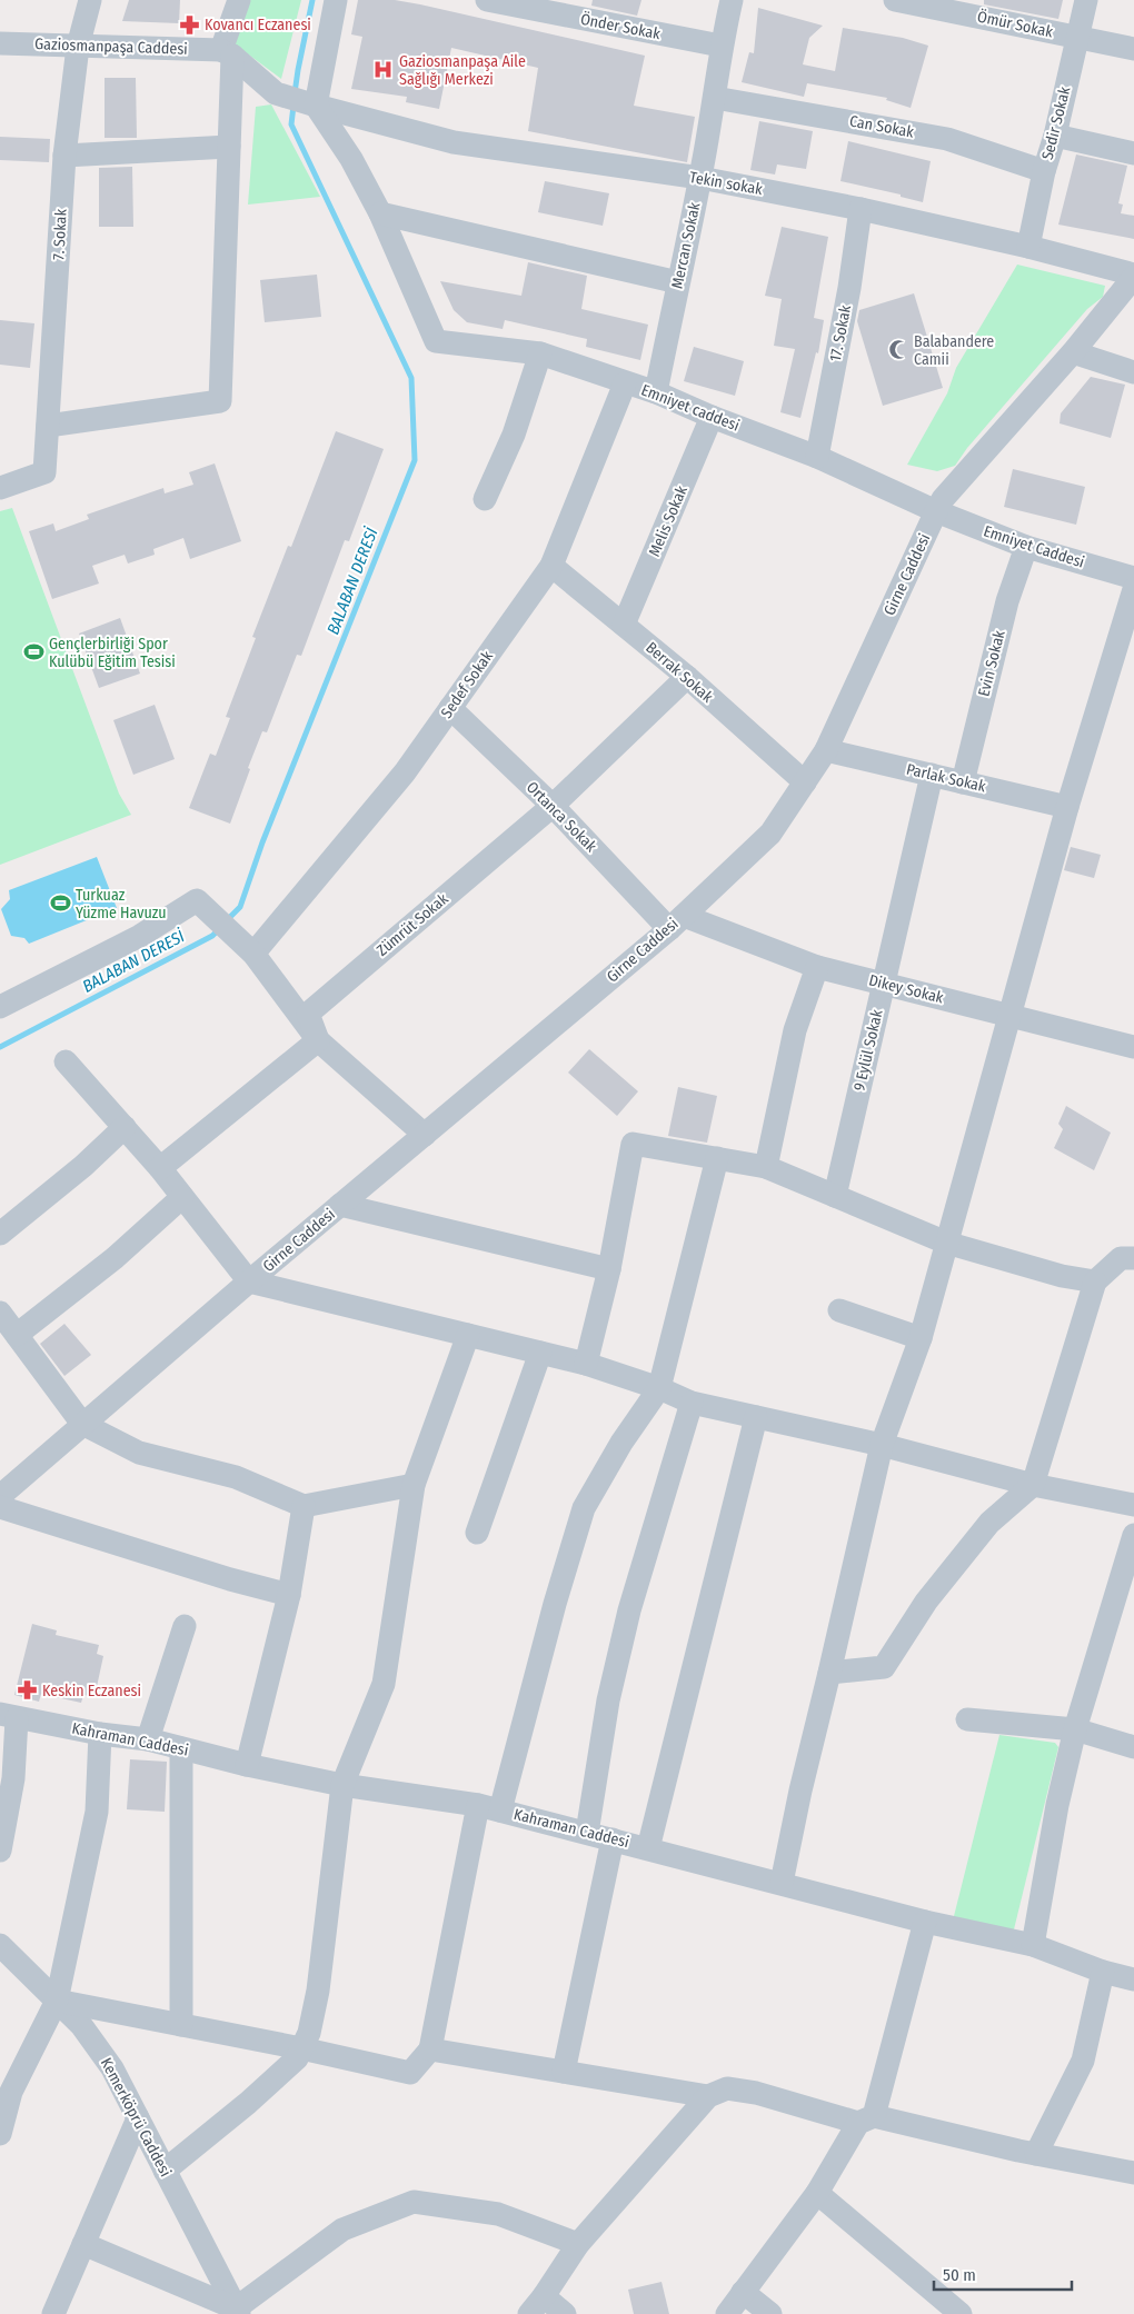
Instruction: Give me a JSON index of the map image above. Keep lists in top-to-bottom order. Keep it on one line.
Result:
{"streets":{"street":["Ömür Sokak","Önder Sokak","Gaziosmanpaşa Caddesi","Sedir Sokak","Can Sokak","Tekin sokak","7. Sokak","Mercan Sokak","17. Sokak","Emniyet caddesi","Melis Sokak","Emniyet Caddesi","Girne Caddesi","Evin Sokak","Berrak Sokak","Sedef Sokak","Parlak Sokak","Ortanca Sokak","Zümrüt Sokak","Dikey Sokak","9 Eylül Sokak","Kahraman Caddesi","Kemerköprü Caddesi"]},"crossings":[["Ömür Sokak","Sedir Sokak"],["Önder Sokak","Mercan Sokak"],["Gaziosmanpaşa Caddesi","Tekin sokak"],["Gaziosmanpaşa Caddesi","7. Sokak"],["Sedir Sokak","Can Sokak"],["Sedir Sokak","Tekin sokak"],["Can Sokak","Mercan Sokak"],["Tekin sokak","Mercan Sokak"],["Tekin sokak","17. Sokak"],["Tekin sokak","Girne Caddesi"],["Mercan Sokak","Emniyet caddesi"],["17. Sokak","Emniyet caddesi"],["Emniyet caddesi","Melis Sokak"],["Emniyet caddesi","Emniyet Caddesi"],["Emniyet caddesi","Girne Caddesi"],["Emniyet caddesi","Sedef Sokak"],["Melis Sokak","Berrak Sokak"],["Emniyet Caddesi","Girne Caddesi"],["Emniyet Caddesi","Evin Sokak"],["Girne Caddesi","Berrak Sokak"],["Girne Caddesi","Parlak Sokak"],["Girne Caddesi","Ortanca Sokak"],["Girne Caddesi","Dikey Sokak"],["Evin Sokak","Parlak Sokak"],["Berrak Sokak","Sedef Sokak"],["Berrak Sokak","Zümrüt Sokak"],["Sedef Sokak","Ortanca Sokak"],["Parlak Sokak","9 Eylül Sokak"],["Ortanca Sokak","Zümrüt Sokak"],["Ortanca Sokak","Dikey Sokak"],["Dikey Sokak","9 Eylül Sokak"]],"water":["BALABAN DERESİ"],"places":{"pharmacy":["Kovancı Eczanesi","Keskin Eczanesi"],"hospital":["Gaziosmanpaşa Aile Sağlığı Merkezi"],"mosque":["Balabandere Camii"],"sports":["Gençlerbirliği Spor Kulübü Eğitim Tesisi","Turkuaz Yüzme Havuzu"]},"scale_bar":"50 m"}
